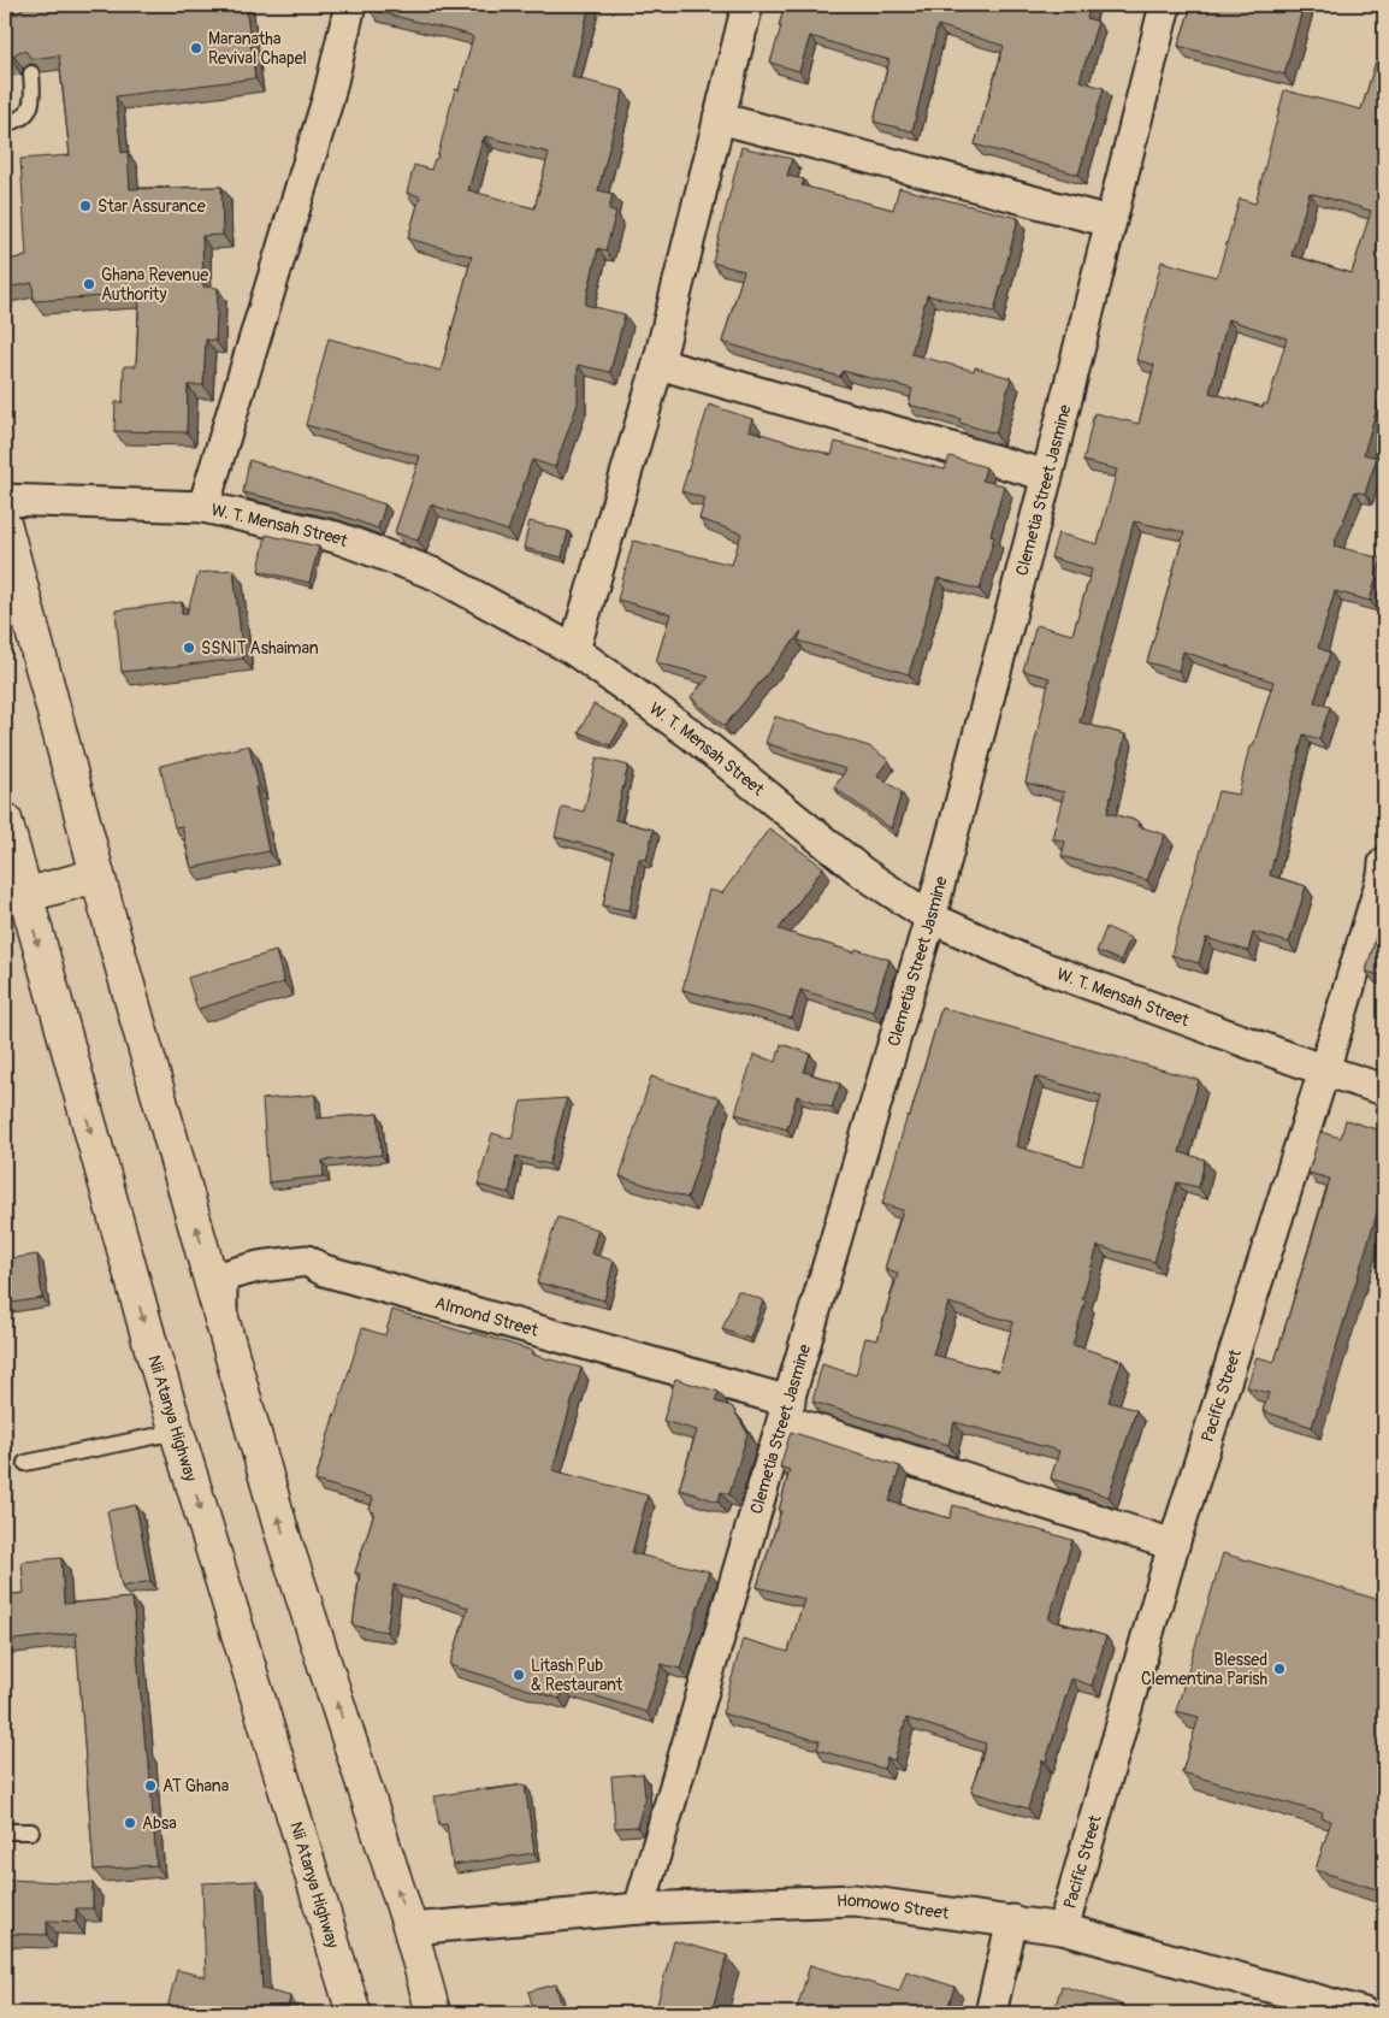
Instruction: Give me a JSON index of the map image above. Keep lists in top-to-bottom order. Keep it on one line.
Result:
{"streets":{"main road":["Nii Atanya Highway"],"street":["Clemetia Street Jasmine","W. T. Mensah Street","Almond Street","Pacific Street","Homowo Street"]},"crossings":[["Clemetia Street Jasmine","W. T. Mensah Street"],["Clemetia Street Jasmine","Almond Street"],["Clemetia Street Jasmine","Homowo Street"],["W. T. Mensah Street","Pacific Street"],["Pacific Street","Homowo Street"]],"places":["Maranatha Revival Chapel","Star Assurance","Ghana Revenue Authority","SSNIT Ashaiman","Blessed Clementina Parish","Litash Pub & Restaurant","AT Ghana","Absa"]}
